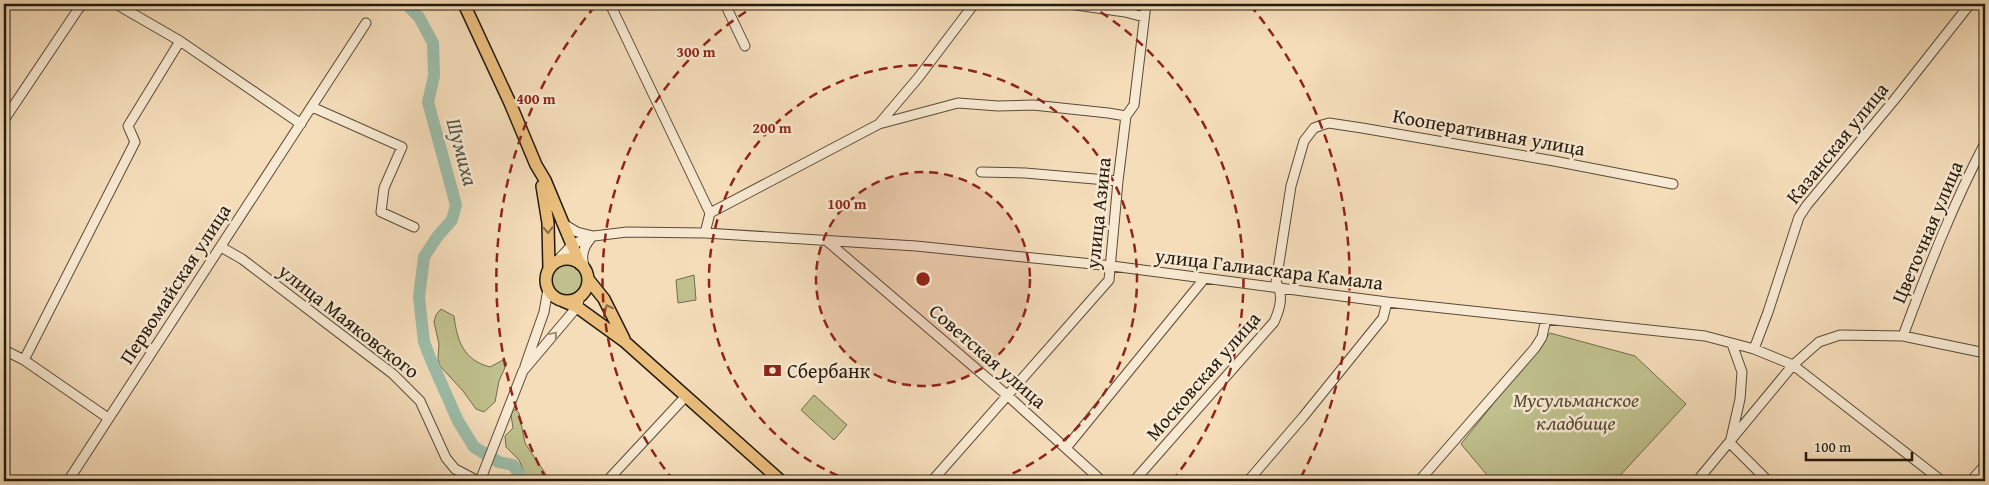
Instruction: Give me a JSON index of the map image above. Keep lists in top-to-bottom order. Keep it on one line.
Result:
{"streets":{"street":["Кооперативная улица","Казанская улица","улица Азина","Цветочная улица","улица Галиаскара Камала","Первомайская улица","улица Маяковского","Советская улица","Московская улица"]},"crossings":[["Кооперативная улица","Московская улица"],["Казанская улица","улица Галиаскара Камала"],["улица Азина","улица Галиаскара Камала"],["улица Азина","Советская улица"],["улица Галиаскара Камала","Советская улица"],["улица Галиаскара Камала","Московская улица"],["Первомайская улица","улица Маяковского"]],"water":["Шумиха"],"parks":["Мусульманское кладбище"],"places":{"bank":["Сбербанк"]},"scale_bar":"100 m","rings":["300 m","400 m","200 m","100 m"]}
